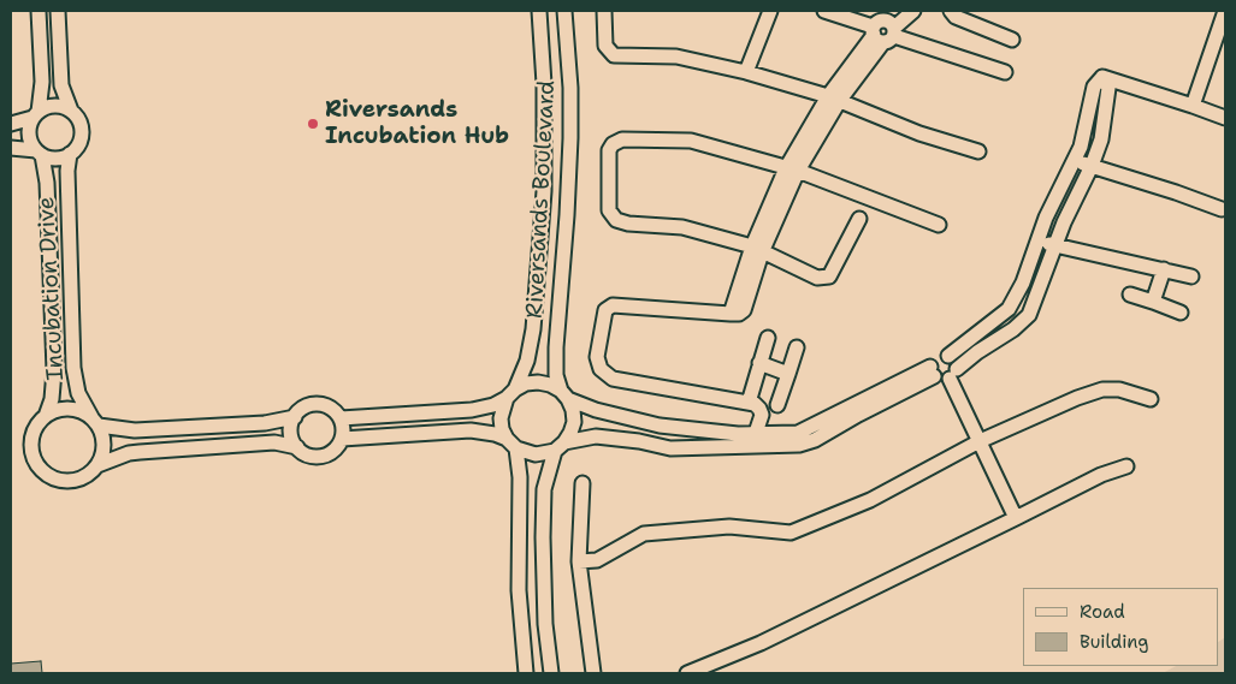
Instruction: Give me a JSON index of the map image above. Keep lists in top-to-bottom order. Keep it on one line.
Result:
{"streets":{"street":["Riversands Boulevard","Incubation Drive"]},"places":["Riversands Incubation Hub"],"legend":["Road","Building"]}
